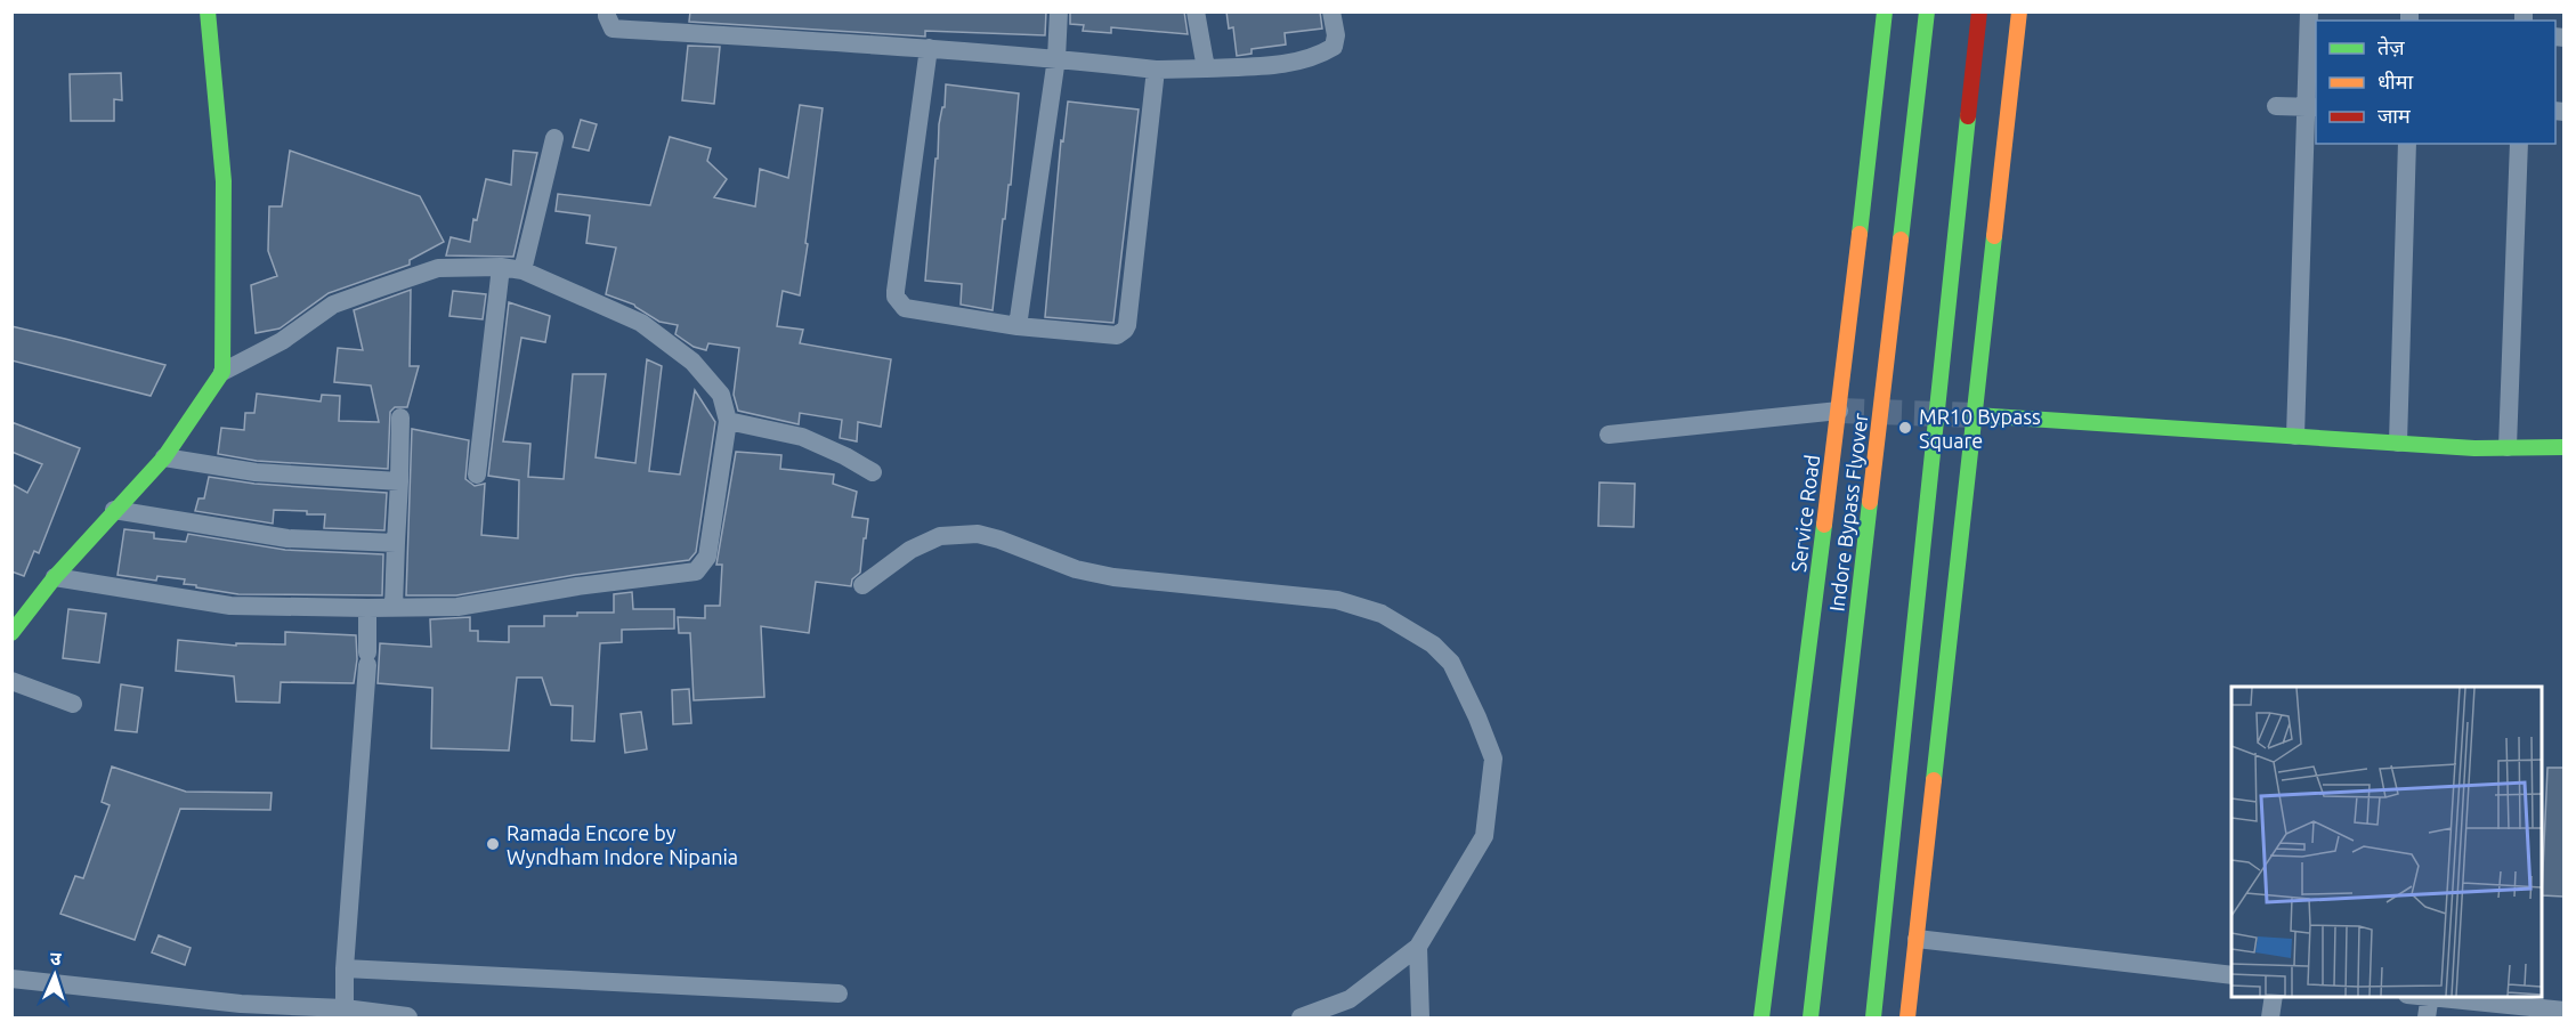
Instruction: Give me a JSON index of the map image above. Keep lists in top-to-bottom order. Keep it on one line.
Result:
{"streets":{"main road":["Indore Bypass Flyover","Service Road"]},"places":["MR10 Bypass Square","Ramada Encore by Wyndham Indore Nipania"],"legend":["तेज़","धीमा","जाम"],"north":"top"}
